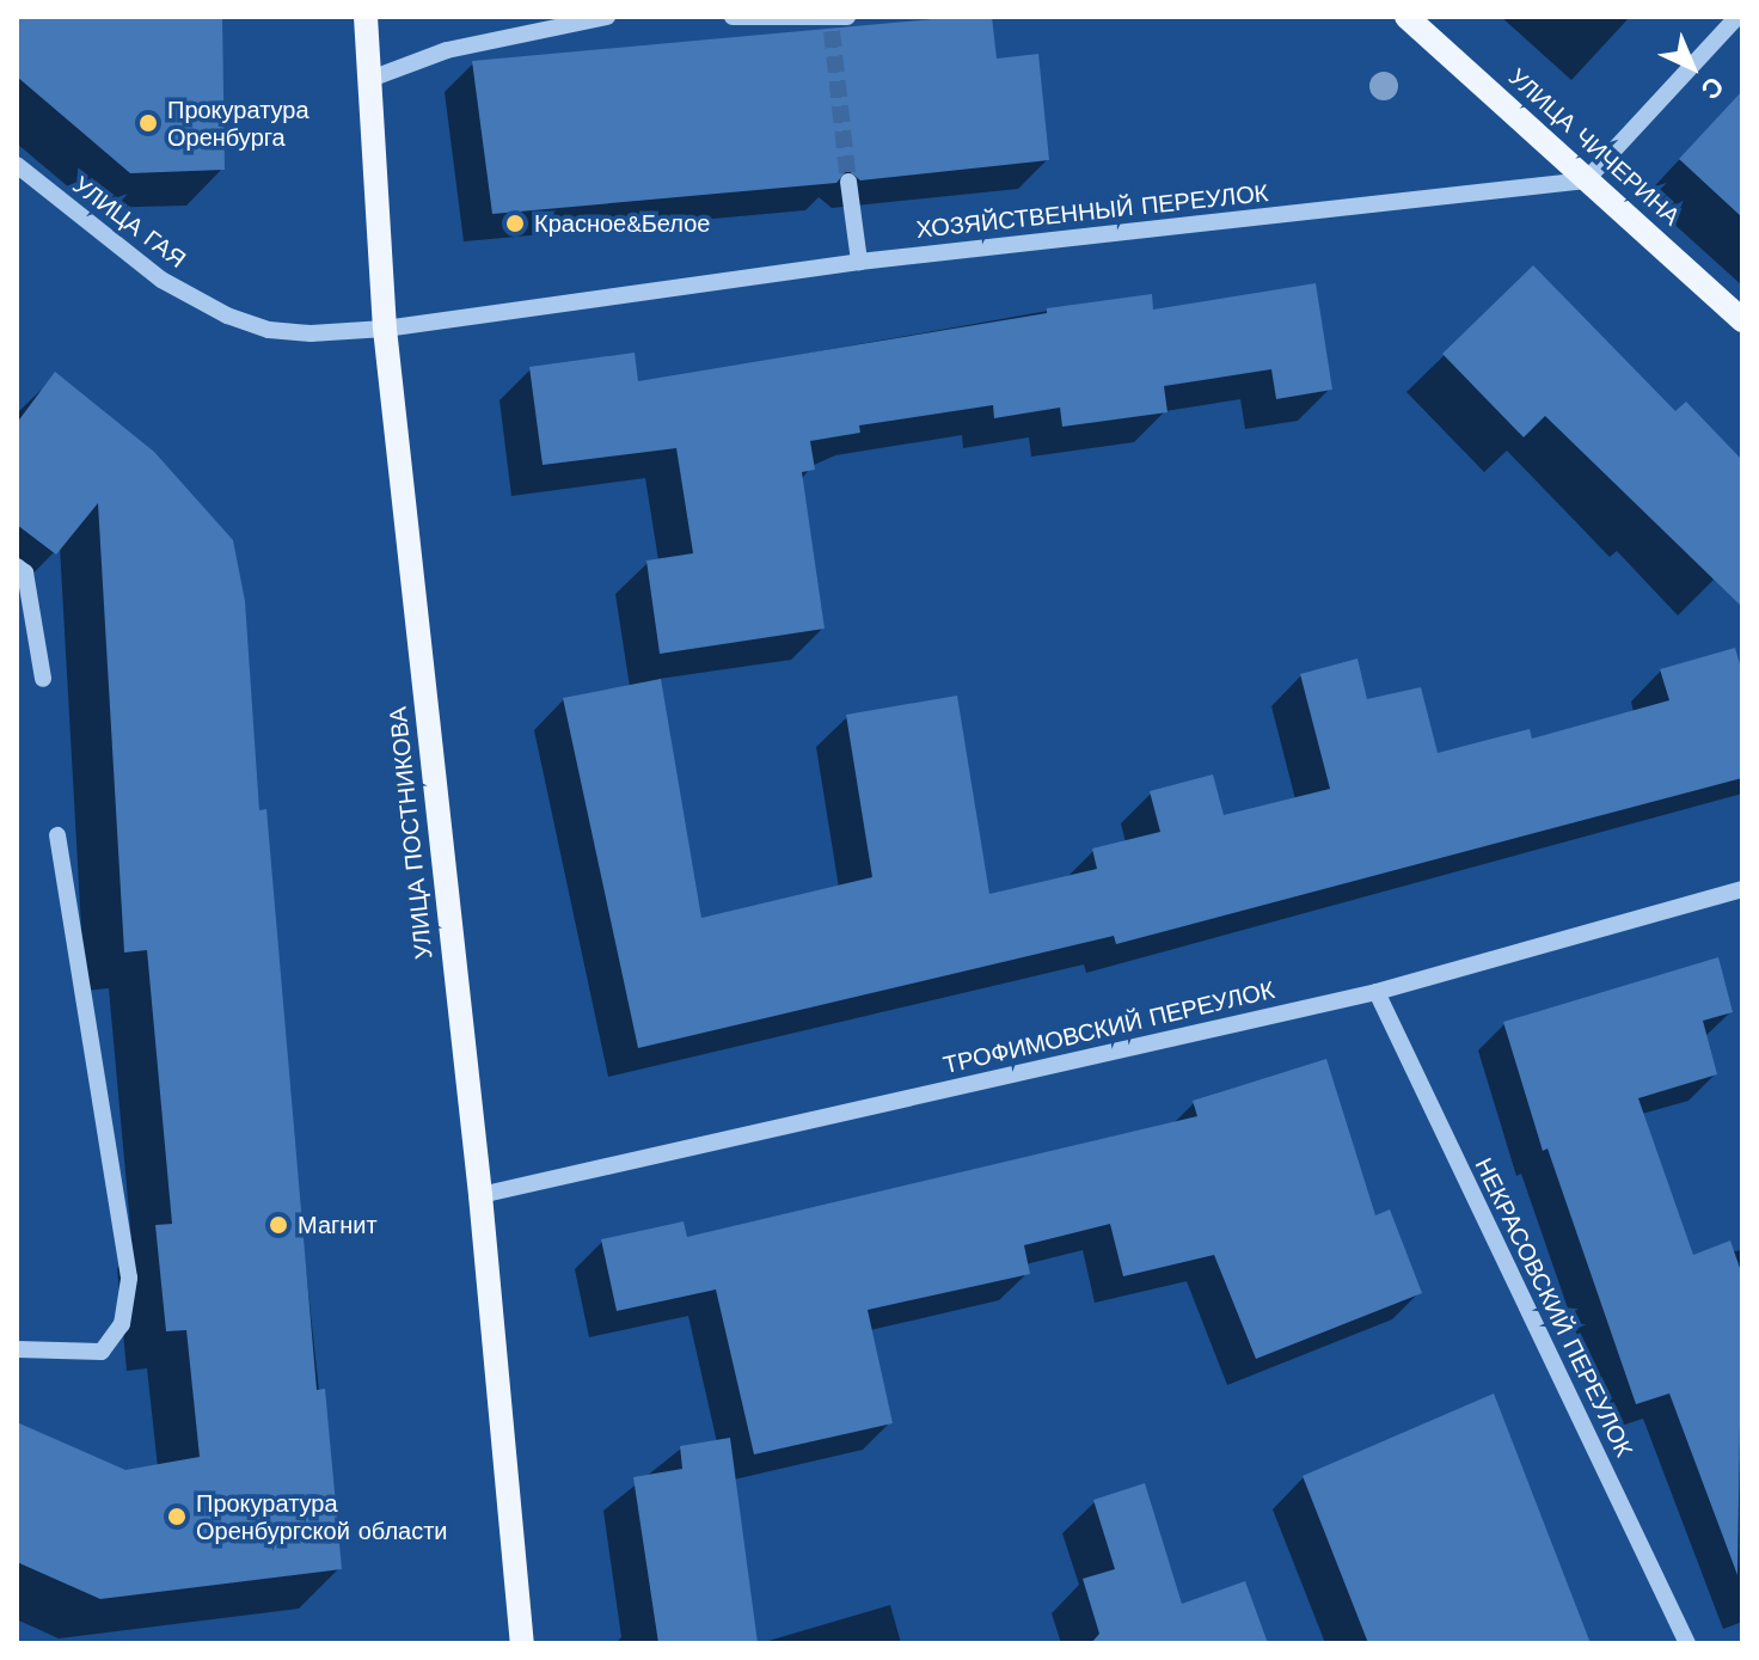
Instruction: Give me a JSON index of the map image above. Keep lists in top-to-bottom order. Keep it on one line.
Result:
{"streets":{"main road":["УЛИЦА ЧИЧЕРИНА","УЛИЦА ПОСТНИКОВА"],"street":["ХОЗЯЙСТВЕННЫЙ ПЕРЕУЛОК","УЛИЦА ГАЯ","ТРОФИМОВСКИЙ ПЕРЕУЛОК","НЕКРАСОВСКИЙ ПЕРЕУЛОК"]},"crossings":[["УЛИЦА ЧИЧЕРИНА","ХОЗЯЙСТВЕННЫЙ ПЕРЕУЛОК"],["ХОЗЯЙСТВЕННЫЙ ПЕРЕУЛОК","УЛИЦА ГАЯ"],["ХОЗЯЙСТВЕННЫЙ ПЕРЕУЛОК","УЛИЦА ПОСТНИКОВА"],["УЛИЦА ГАЯ","УЛИЦА ПОСТНИКОВА"],["УЛИЦА ПОСТНИКОВА","ТРОФИМОВСКИЙ ПЕРЕУЛОК"],["ТРОФИМОВСКИЙ ПЕРЕУЛОК","НЕКРАСОВСКИЙ ПЕРЕУЛОК"]],"places":["Прокуратура Оренбурга","Красное&Белое","Магнит","Прокуратура Оренбургской области"],"north":"bottom right"}
